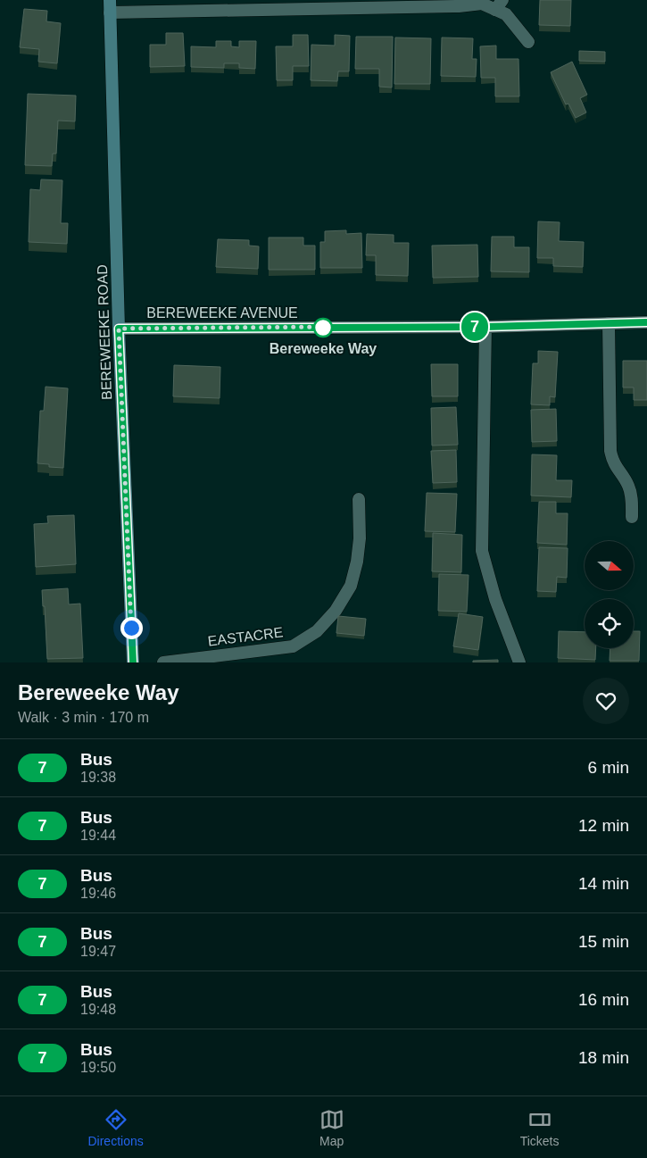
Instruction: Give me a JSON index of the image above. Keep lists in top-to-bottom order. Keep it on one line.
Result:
{"streets":{"main road":["BEREWEEKE ROAD"],"street":["BEREWEEKE AVENUE","EASTACRE"]},"crossings":[["BEREWEEKE AVENUE","BEREWEEKE ROAD"]],"places":["Bereweeke Way"],"lines":["bus line 7"],"north":"right","page":{"on_map":"7","heading":["Bereweeke Way","Walk · 3 min · 170 m"],"list":[{"mark":"7","name":"Bus","note":"19:38","value":"6 min"},{"mark":"7","name":"Bus","note":"19:44","value":"12 min"},{"mark":"7","name":"Bus","note":"19:46","value":"14 min"},{"mark":"7","name":"Bus","note":"19:47","value":"15 min"},{"mark":"7","name":"Bus","note":"19:48","value":"16 min"},{"mark":"7","name":"Bus","note":"19:50","value":"18 min"}],"tabs":["Directions","Map","Tickets"]}}
